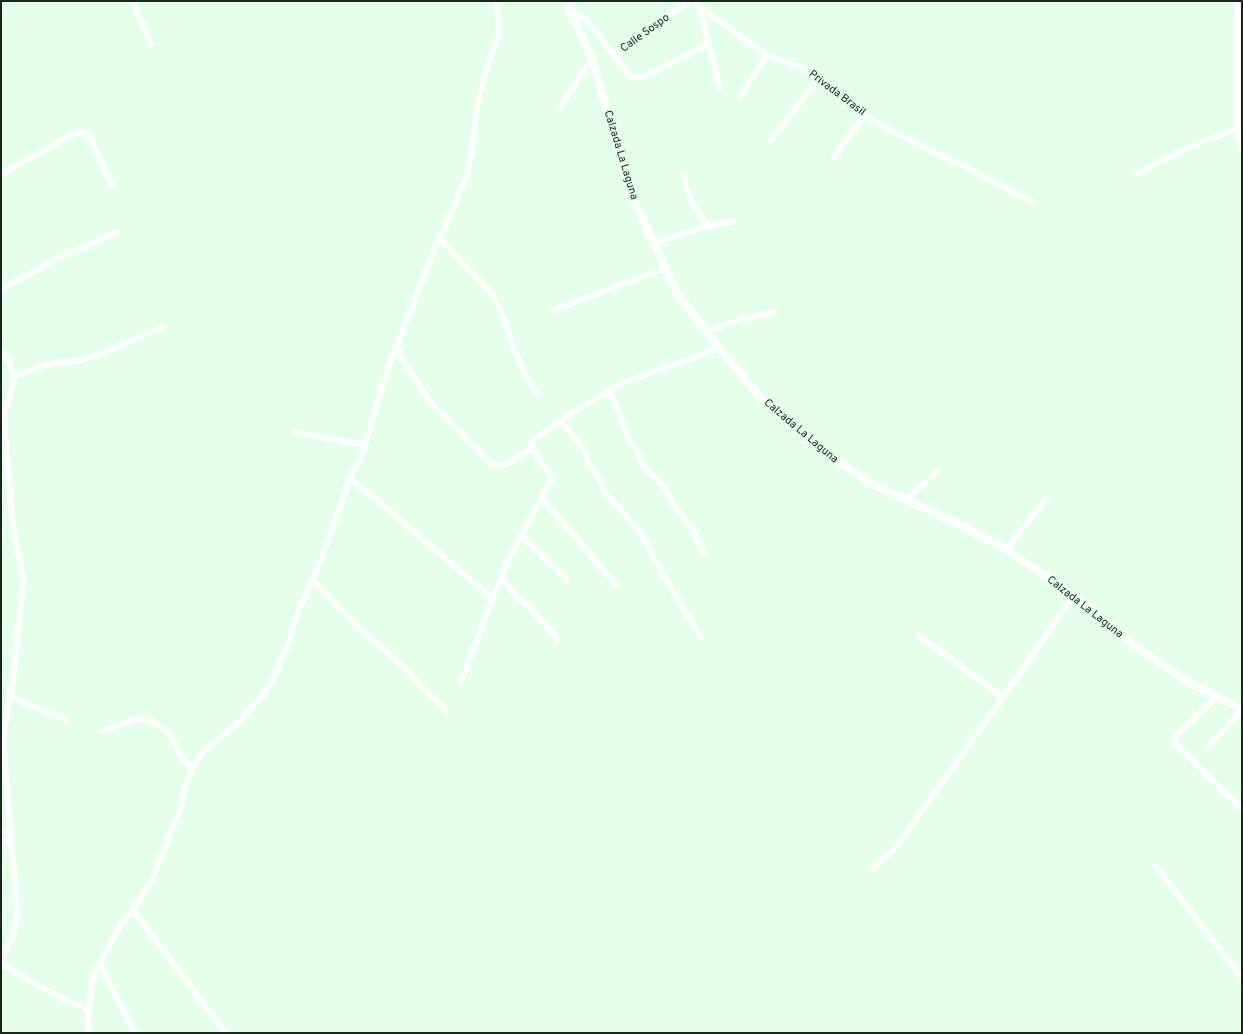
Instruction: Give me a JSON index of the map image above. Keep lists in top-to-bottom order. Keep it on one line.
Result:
{"streets":{"street":["Calle Sospo","Privada Brasil","Calzada La Laguna"]},"crossings":[["Calle Sospo","Calzada La Laguna"]]}
